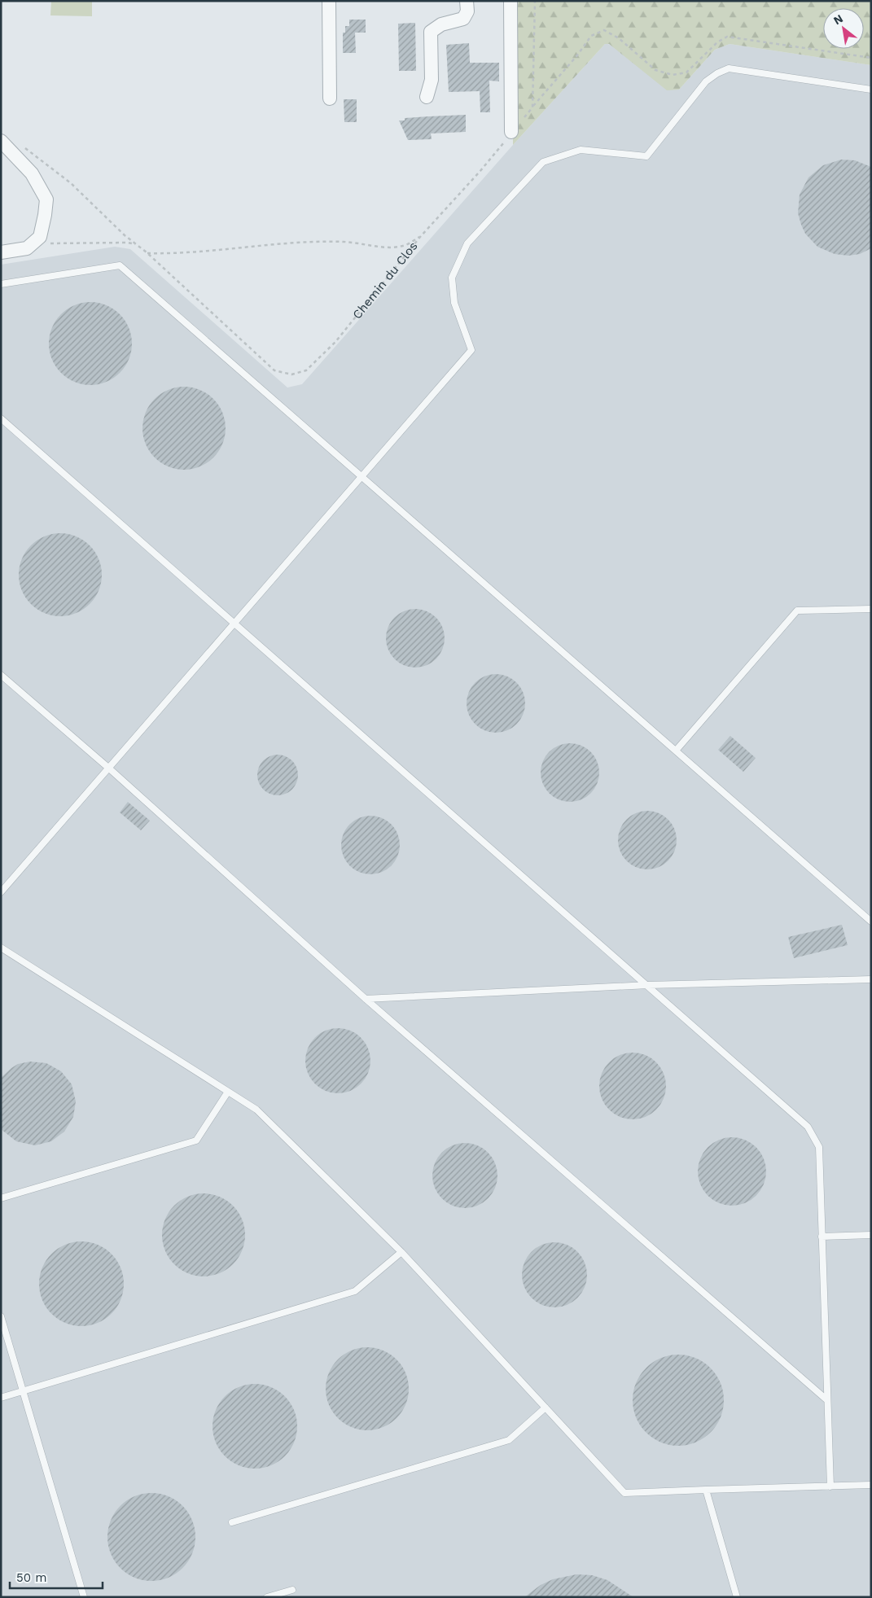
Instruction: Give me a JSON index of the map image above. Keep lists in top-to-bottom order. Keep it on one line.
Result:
{"streets":{"path":["Chemin du Clos"]},"scale_bar":"50 m","north":"top left"}
